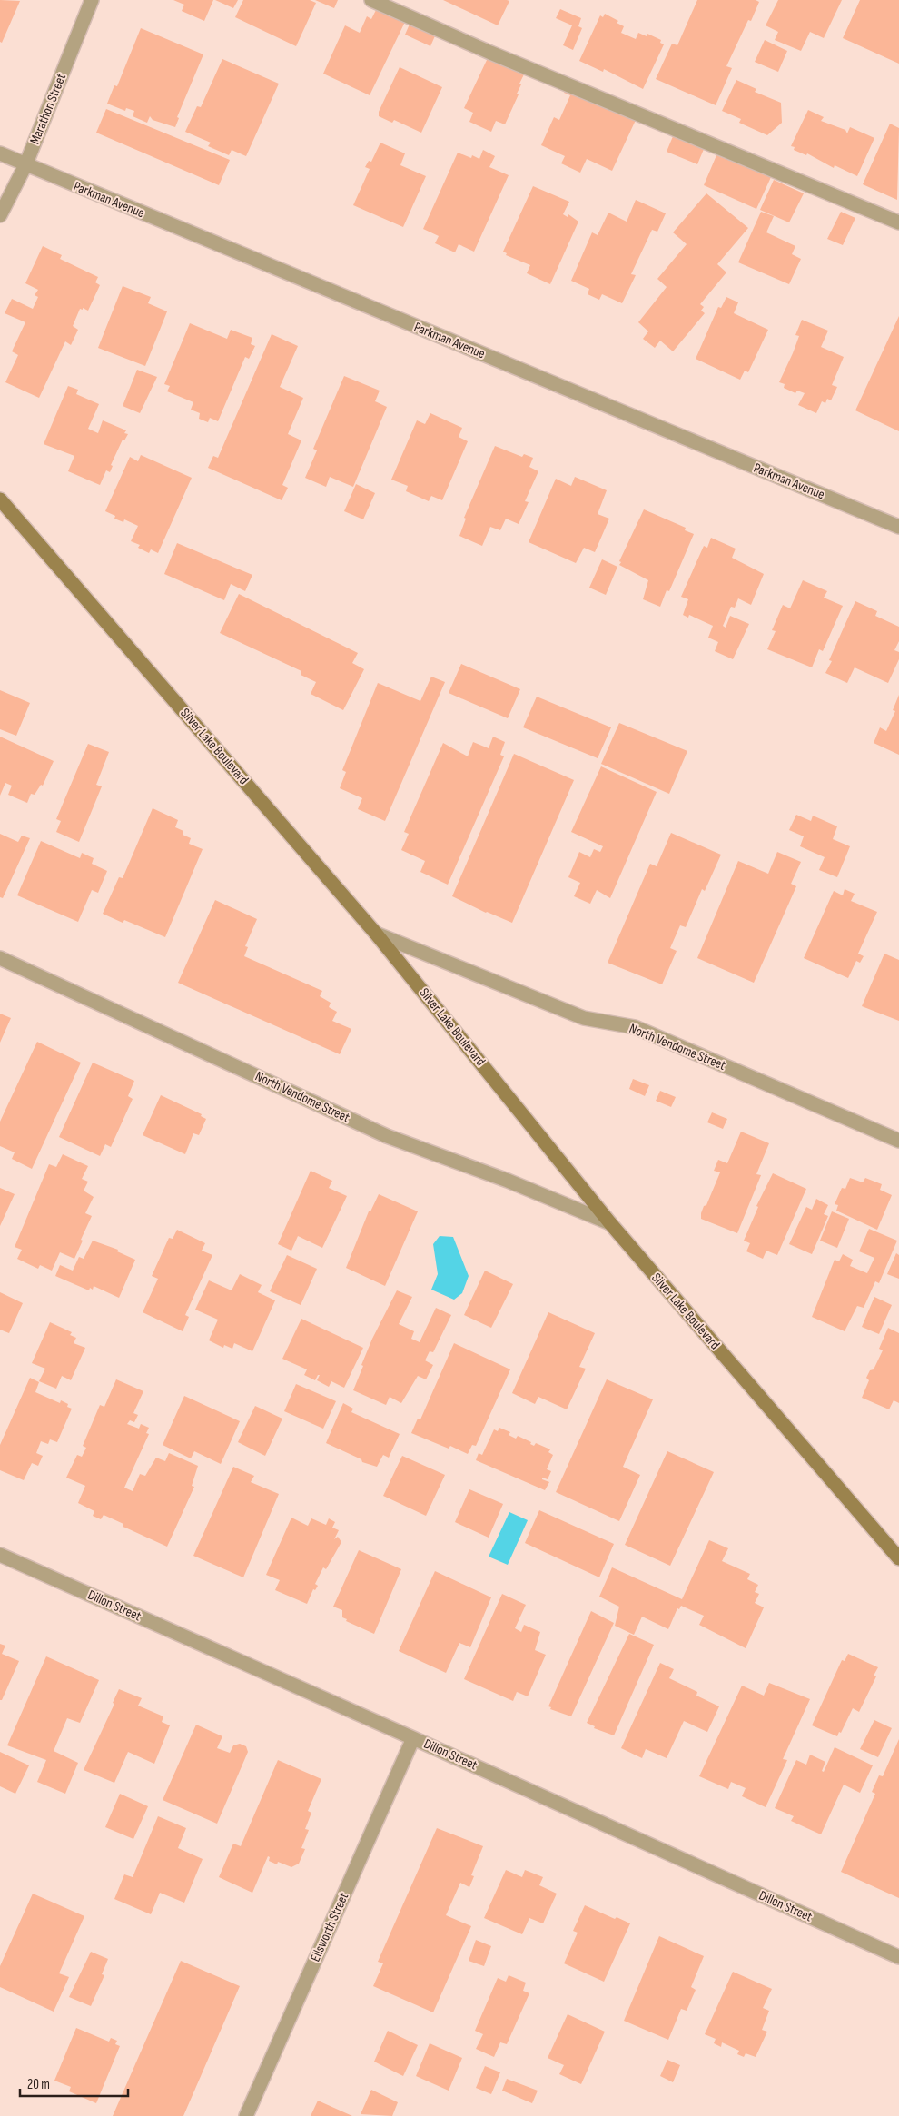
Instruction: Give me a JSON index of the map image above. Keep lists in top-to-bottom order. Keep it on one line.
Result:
{"streets":{"main road":["Silver Lake Boulevard"],"street":["Marathon Street","Parkman Avenue","North Vendome Street","Dillon Street","Ellsworth Street"]},"crossings":[["Marathon Street","Parkman Avenue"],["Silver Lake Boulevard","North Vendome Street"],["Dillon Street","Ellsworth Street"]],"scale_bar":"20 m"}
